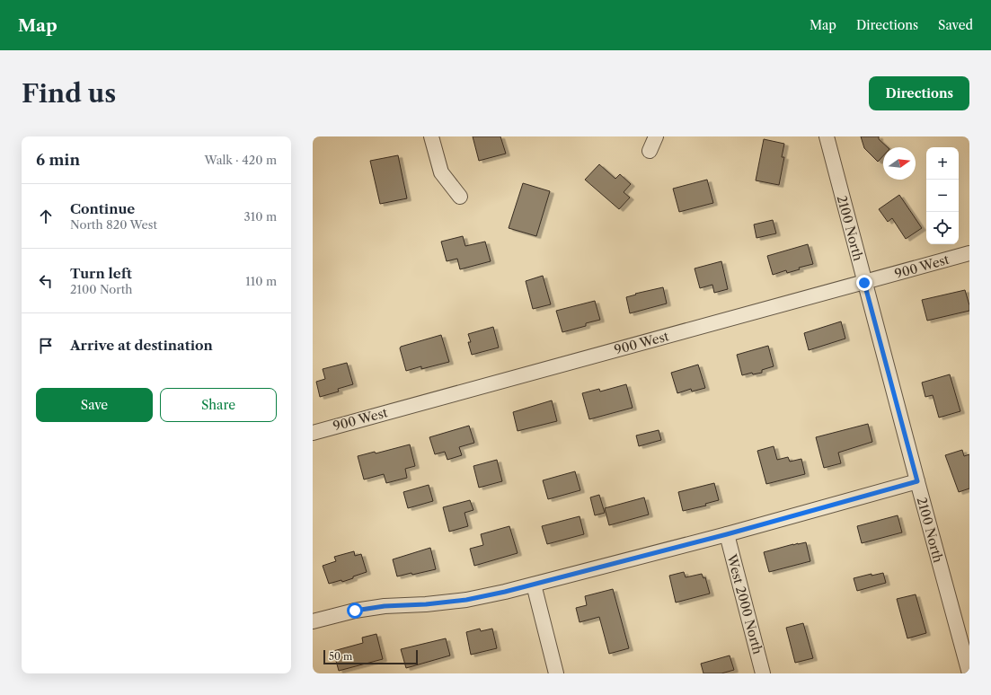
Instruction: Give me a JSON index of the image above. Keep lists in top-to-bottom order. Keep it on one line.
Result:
{"streets":{"street":["2100 North","900 West","West 2000 North"]},"crossings":[["2100 North","900 West"]],"scale_bar":"50 m","north":"right","page":{"header":"Map","nav":["Map","Directions","Saved"],"buttons":["Directions",["Save","Share"]],"title":"Find us","heading":["6 min","Walk · 420 m"],"map_buttons":["+","−"],"list":[["Continue","North 820 West","310 m"],["Turn left","2100 North","110 m"],"Arrive at destination"],"scale":"50 m"}}
